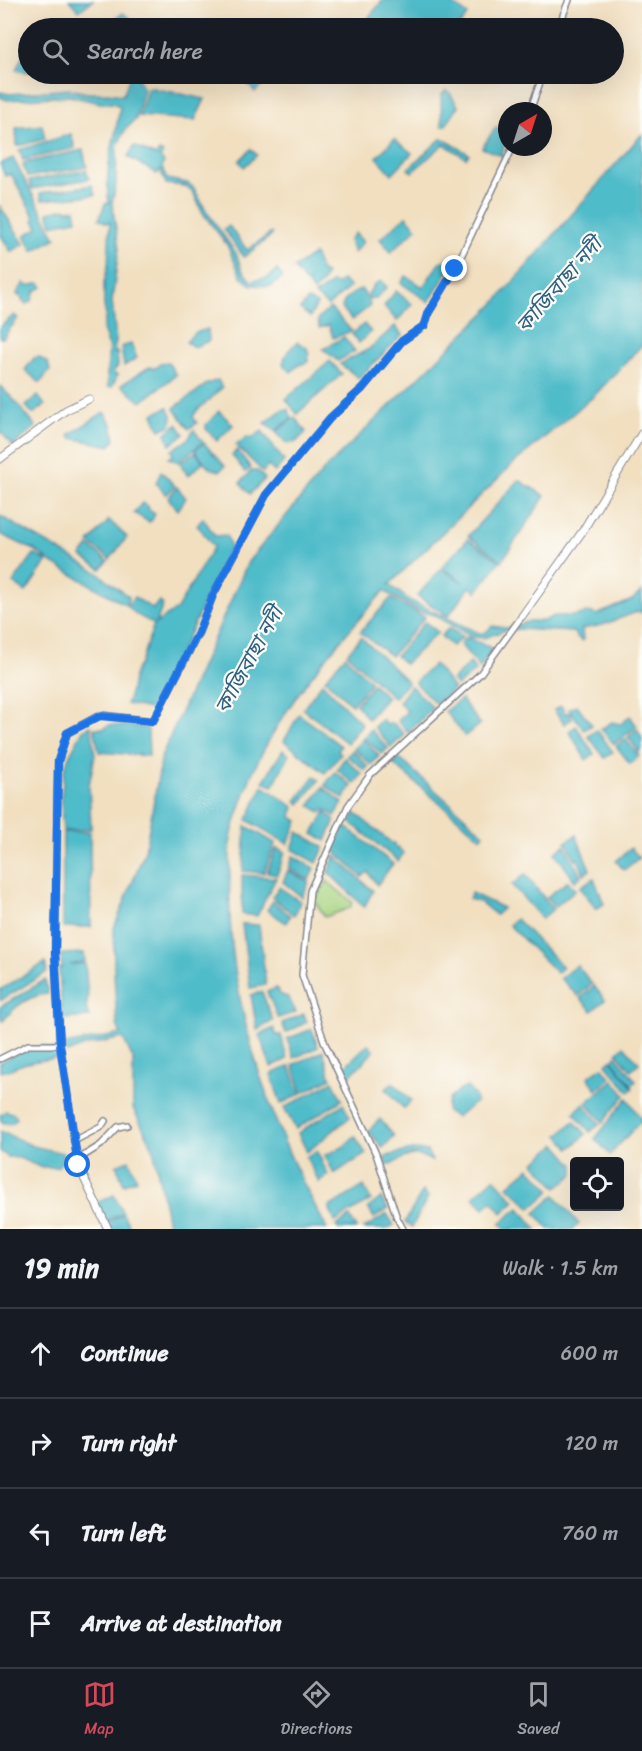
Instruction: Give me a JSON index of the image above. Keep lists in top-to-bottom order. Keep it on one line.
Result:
{"water":["কাজিবাছা নদী"],"north":"top right","page":{"search":"Search here","heading":["19 min","Walk · 1.5 km"],"list":[["Continue","600 m"],["Turn right","120 m"],["Turn left","760 m"],"Arrive at destination"],"nav":["Map","Directions","Saved"]}}
